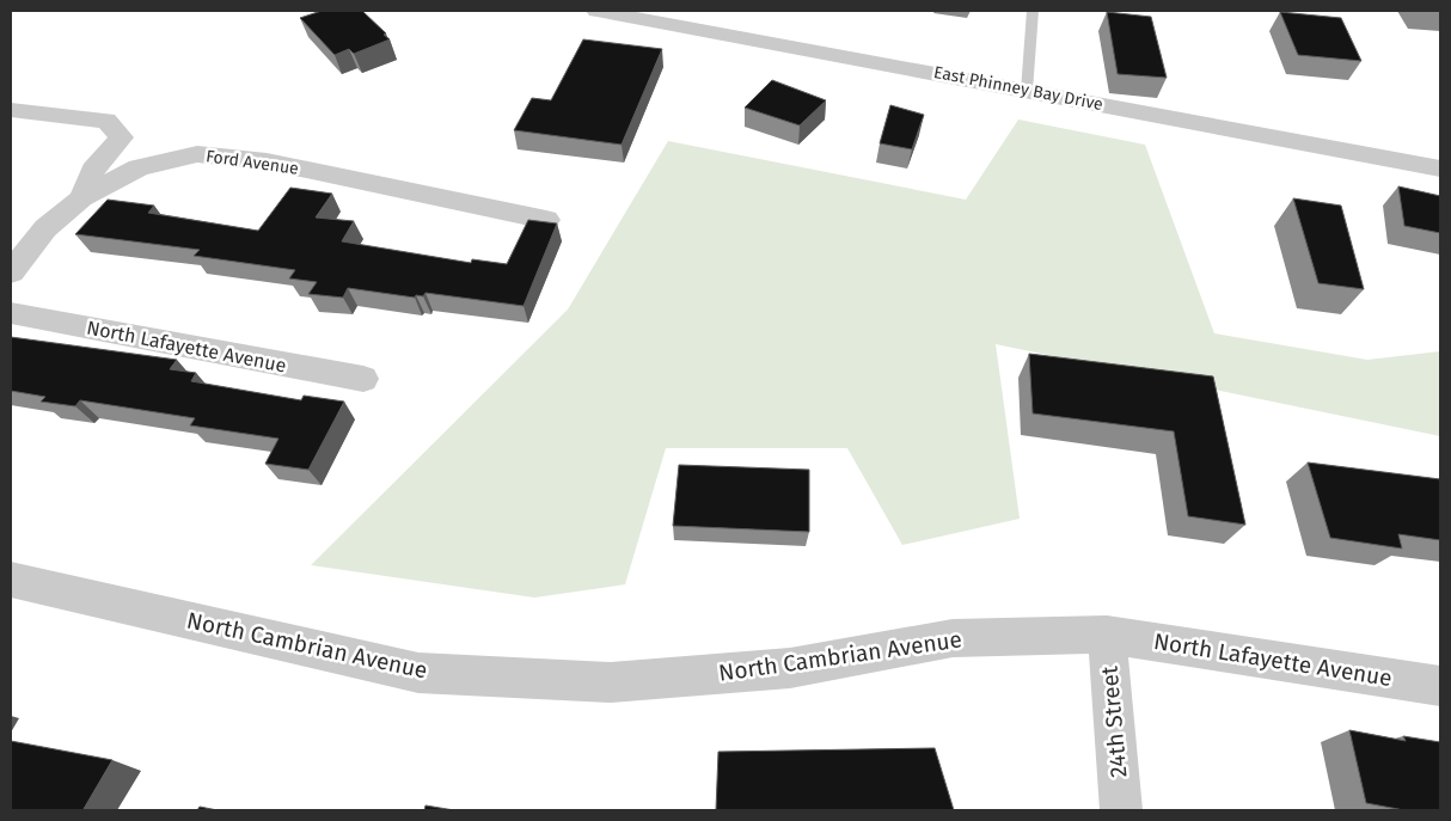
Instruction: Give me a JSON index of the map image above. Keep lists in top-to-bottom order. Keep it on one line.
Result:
{"streets":{"street":["East Phinney Bay Drive","Ford Avenue","North Lafayette Avenue","North Cambrian Avenue","24th Street"]},"crossings":[["North Lafayette Avenue","North Cambrian Avenue"],["North Lafayette Avenue","24th Street"],["North Cambrian Avenue","24th Street"]]}
